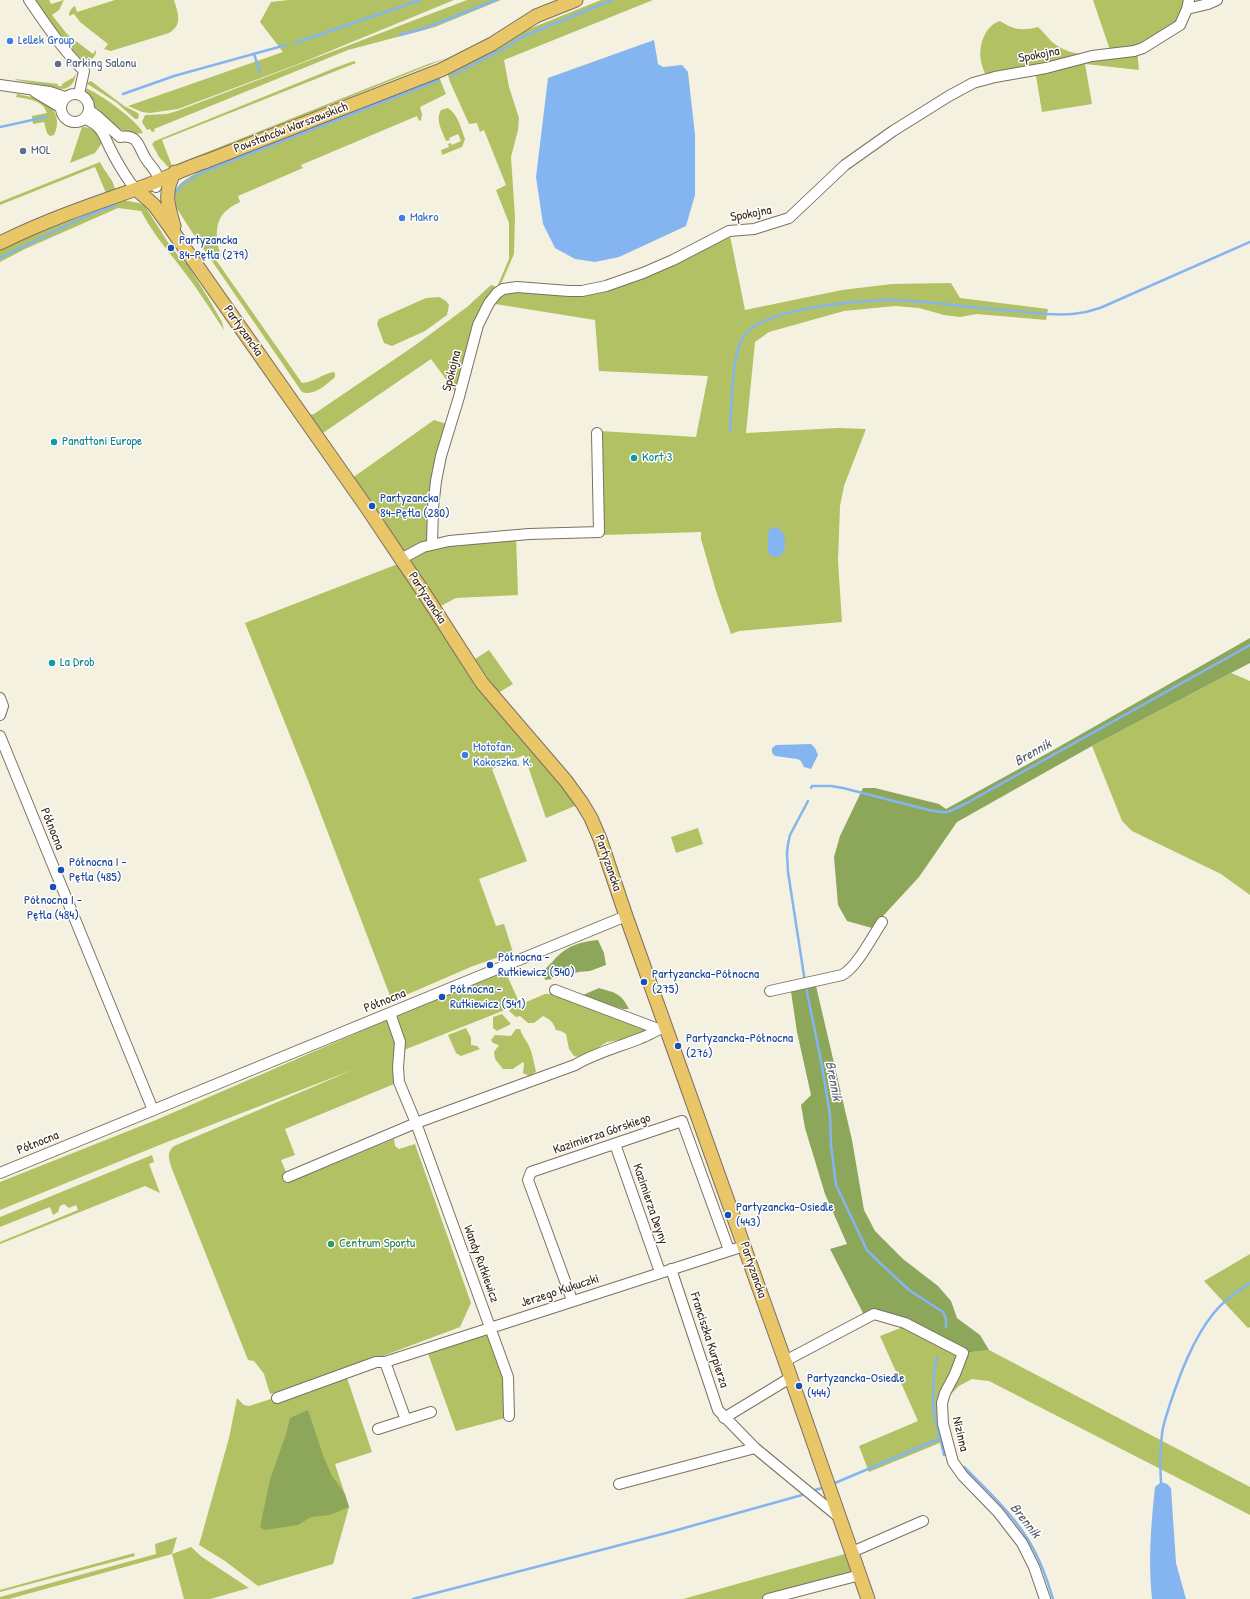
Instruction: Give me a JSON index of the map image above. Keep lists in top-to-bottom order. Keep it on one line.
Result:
{"streets":{"main road":["Powstańców Warszawskich","Partyzancka"],"street":["Spokojna","Północna","Kazimierza Górskiego","Kazimierza Deyny","Wandy Rutkiewicz","Jerzego Kukuczki","Franciszka Kurpierza","Nizinna"]},"crossings":[["Powstańców Warszawskich","Partyzancka"],["Partyzancka","Północna"],["Partyzancka","Jerzego Kukuczki"],["Partyzancka","Franciszka Kurpierza"],["Partyzancka","Nizinna"],["Północna","Wandy Rutkiewicz"],["Kazimierza Górskiego","Kazimierza Deyny"],["Kazimierza Górskiego","Jerzego Kukuczki"],["Kazimierza Deyny","Jerzego Kukuczki"],["Wandy Rutkiewicz","Jerzego Kukuczki"],["Jerzego Kukuczki","Franciszka Kurpierza"]],"water":["Brennik"],"places":["Lellek Group","Parking Salonu","MOL","Makro","Partyzancka 84-Pętla (279)","Panattoni Europe","Kort 3","Partyzancka 84-Pętla (280)","La Drob","Motofan. Kokoszka. K.","Północna I - Pętla (485)","Północna I - Pętla (484)","Północna - Rutkiewicz (540)","Partyzancka-Północna (275)","Północna - Rutkiewicz (541)","Partyzancka-Północna (276)","Partyzancka-Osiedle (443)","Centrum Sportu","Partyzancka-Osiedle (444)"]}
